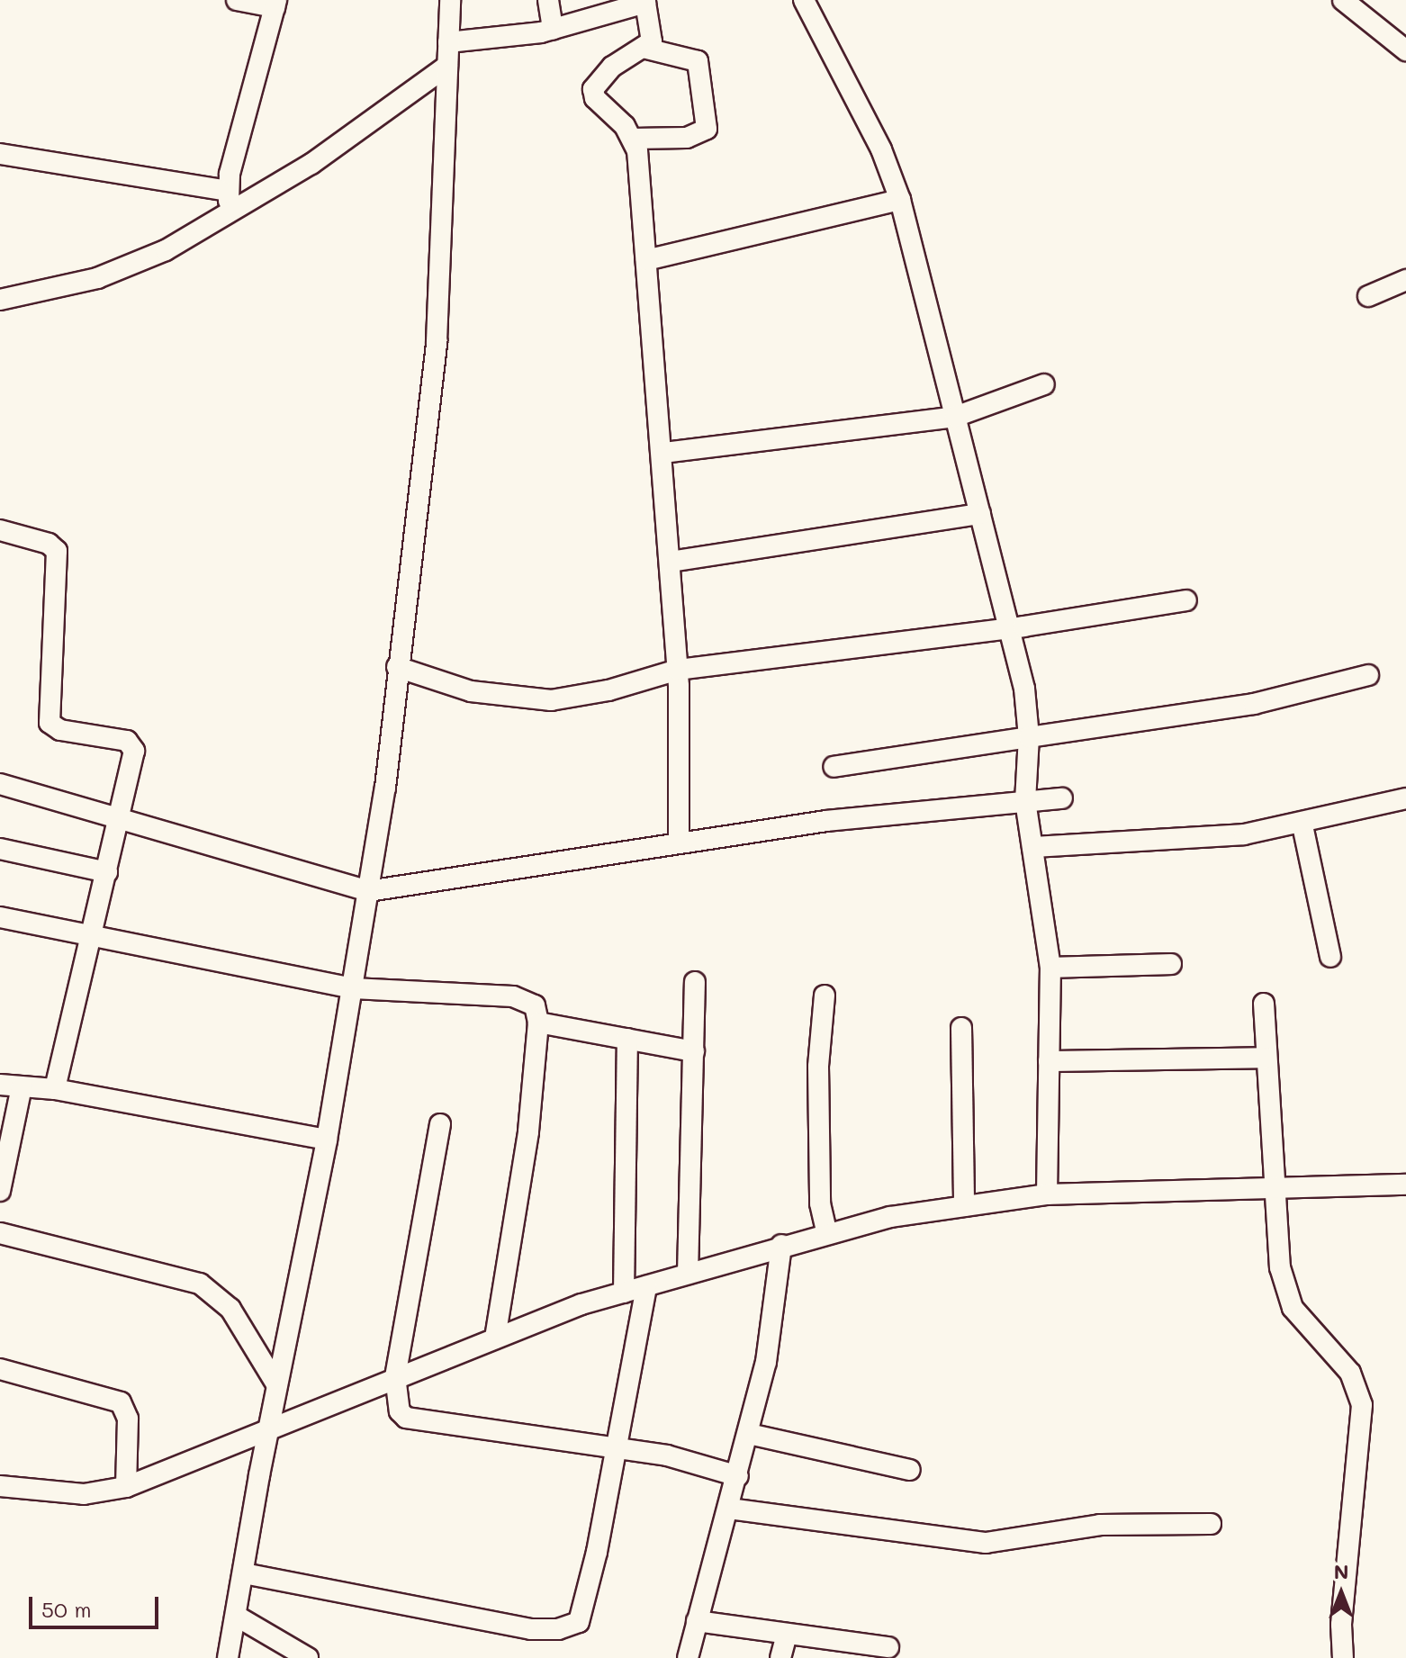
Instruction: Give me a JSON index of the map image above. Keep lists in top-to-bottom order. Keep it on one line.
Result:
{"scale_bar":"50 m","north":"top"}
